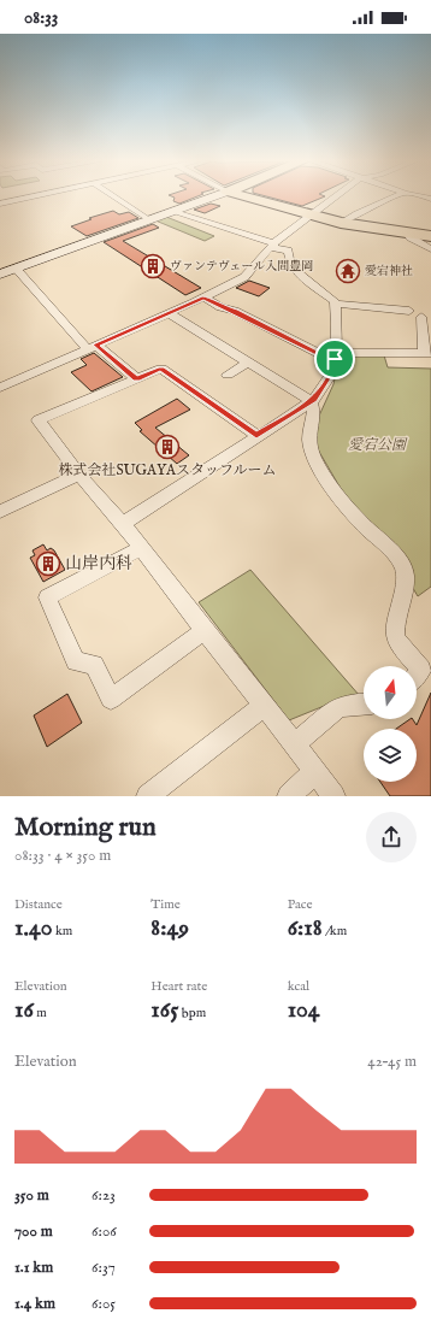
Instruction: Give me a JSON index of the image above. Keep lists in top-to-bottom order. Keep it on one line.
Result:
{"parks":["愛宕公園"],"places":{"building":["ヴァンテヴェール入間豊岡","株式会社SUGAYAスタッフルーム","山岸内科"],"temple":["愛宕神社"]},"north":"top","page":{"status":"08:33","heading":["Morning run","08:33 · 4 × 350 m"],"stats":[["Distance","1.40 km"],["Time","8:49"],["Pace","6:18 /km"],["Elevation","16 m"],["Heart rate","165 bpm"],["kcal","104"]],"chart":["Elevation","42–45 m"],"list":[{"name":"350 m","note":"6:23"},{"name":"700 m","note":"6:06"},{"name":"1.1 km","note":"6:37"},{"name":"1.4 km","note":"6:05"}]}}
